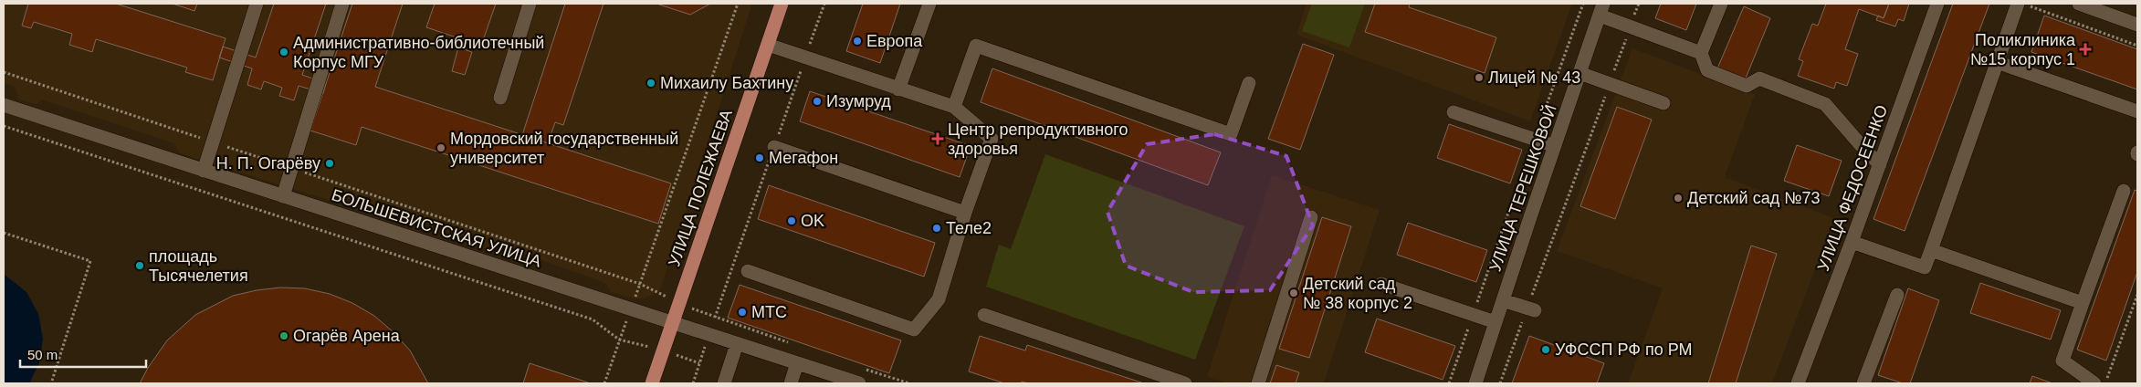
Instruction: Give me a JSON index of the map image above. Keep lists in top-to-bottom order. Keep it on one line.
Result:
{"streets":{"main road":["УЛИЦА ПОЛЕЖАЕВА"],"street":["УЛИЦА ТЕРЕШКОВОЙ","УЛИЦА ФЕДОСЕЕНКО","БОЛЬШЕВИСТСКАЯ УЛИЦА"]},"crossings":[["УЛИЦА ПОЛЕЖАЕВА","БОЛЬШЕВИСТСКАЯ УЛИЦА"]],"places":{"other":["Европа","Административно-библиотечный Корпус МГУ","Лицей № 43","Михаилу Бахтину","Изумруд","Мордовский государственный университет","Мегафон","Н. П. Огарёву","Детский сад №73","OK","Теле2","площадь Тысячелетия","Детский сад № 38 корпус 2","МТС","Огарёв Арена","УФССП РФ по РМ"],"health":["Поликлиника №15 корпус 1","Центр репродуктивного здоровья"]},"scale_bar":"50 m"}
